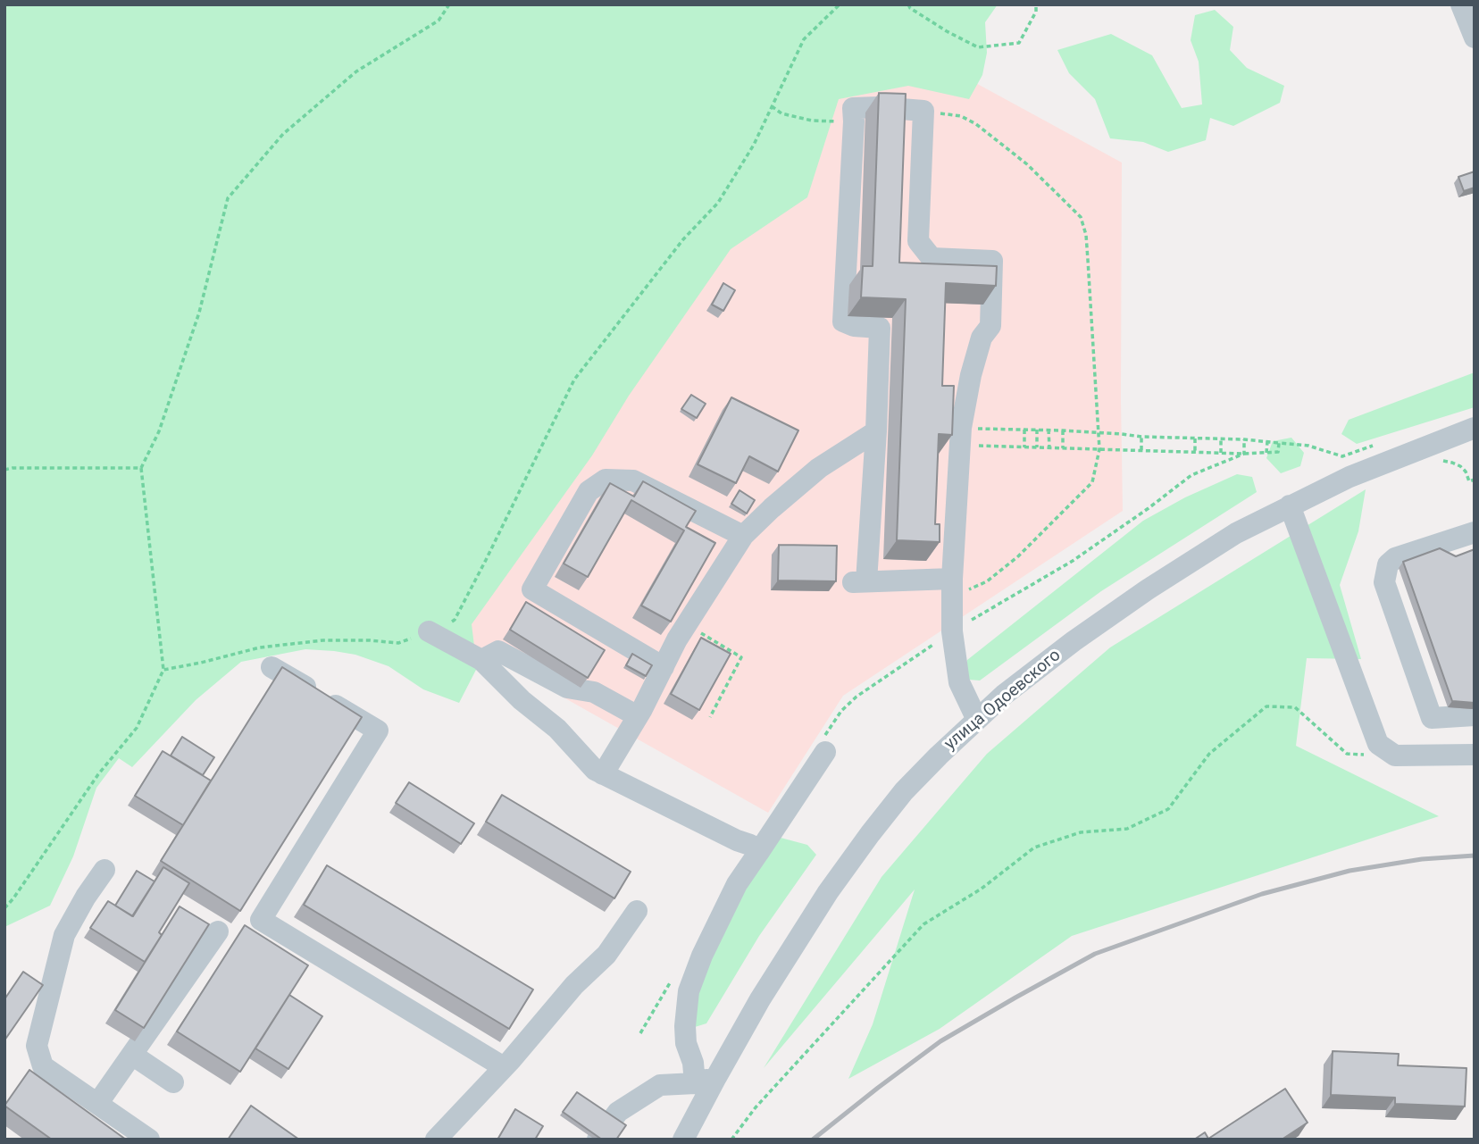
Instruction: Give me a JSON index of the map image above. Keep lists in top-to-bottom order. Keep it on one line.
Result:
{"streets":{"street":["улица Одоевского"]}}
